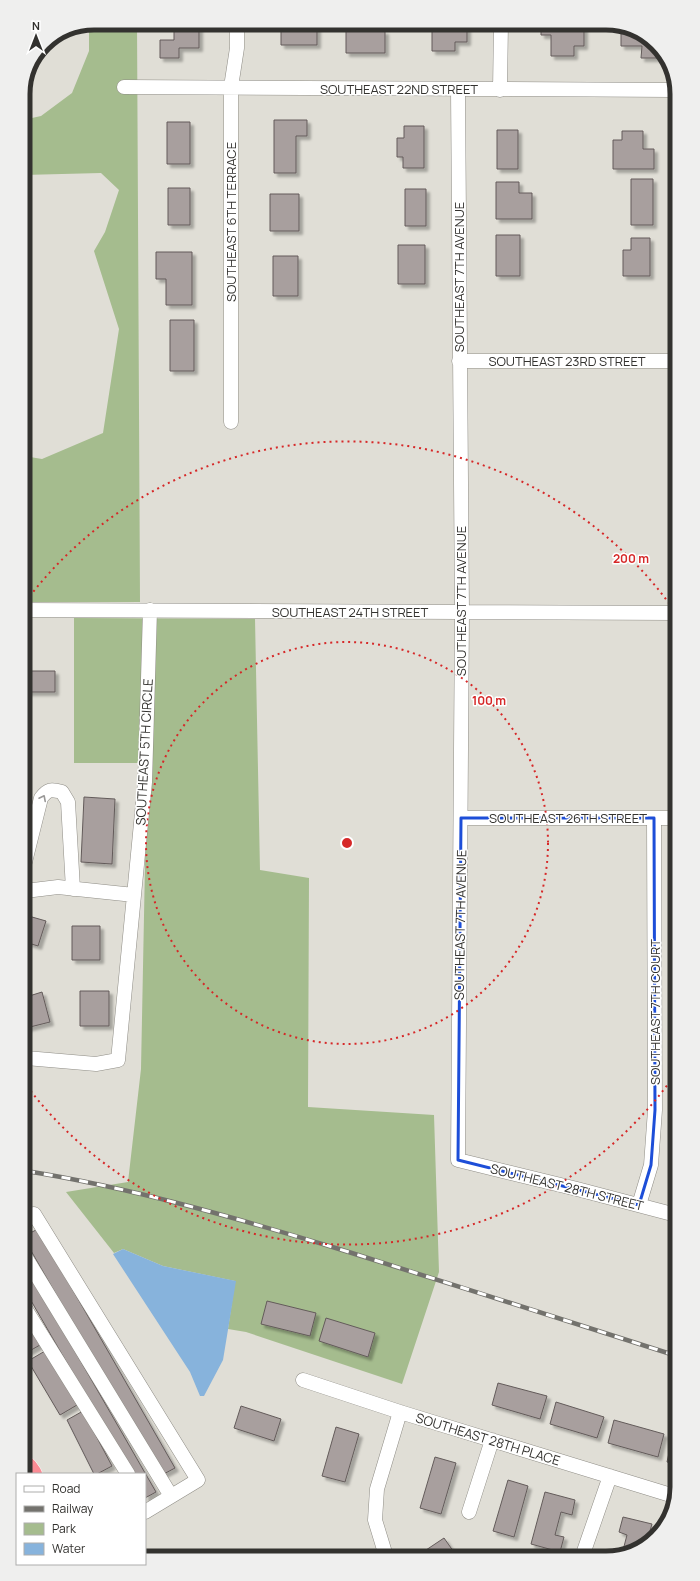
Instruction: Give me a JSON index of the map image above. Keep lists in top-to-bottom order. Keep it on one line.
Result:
{"streets":{"street":["SOUTHEAST 22ND STREET","SOUTHEAST 6TH TERRACE","SOUTHEAST 7TH AVENUE","SOUTHEAST 23RD STREET","SOUTHEAST 24TH STREET","SOUTHEAST 5TH CIRCLE","SOUTHEAST 26TH STREET","SOUTHEAST 7TH COURT","SOUTHEAST 28TH STREET","SOUTHEAST 28TH PLACE"]},"crossings":[["SOUTHEAST 22ND STREET","SOUTHEAST 6TH TERRACE"],["SOUTHEAST 22ND STREET","SOUTHEAST 7TH AVENUE"],["SOUTHEAST 7TH AVENUE","SOUTHEAST 23RD STREET"],["SOUTHEAST 7TH AVENUE","SOUTHEAST 24TH STREET"],["SOUTHEAST 7TH AVENUE","SOUTHEAST 26TH STREET"],["SOUTHEAST 7TH AVENUE","SOUTHEAST 28TH STREET"],["SOUTHEAST 24TH STREET","SOUTHEAST 5TH CIRCLE"],["SOUTHEAST 26TH STREET","SOUTHEAST 7TH COURT"],["SOUTHEAST 7TH COURT","SOUTHEAST 28TH STREET"]],"legend":["Road","Railway","Park","Water"],"north":"top","rings":["200 m","100 m"]}
